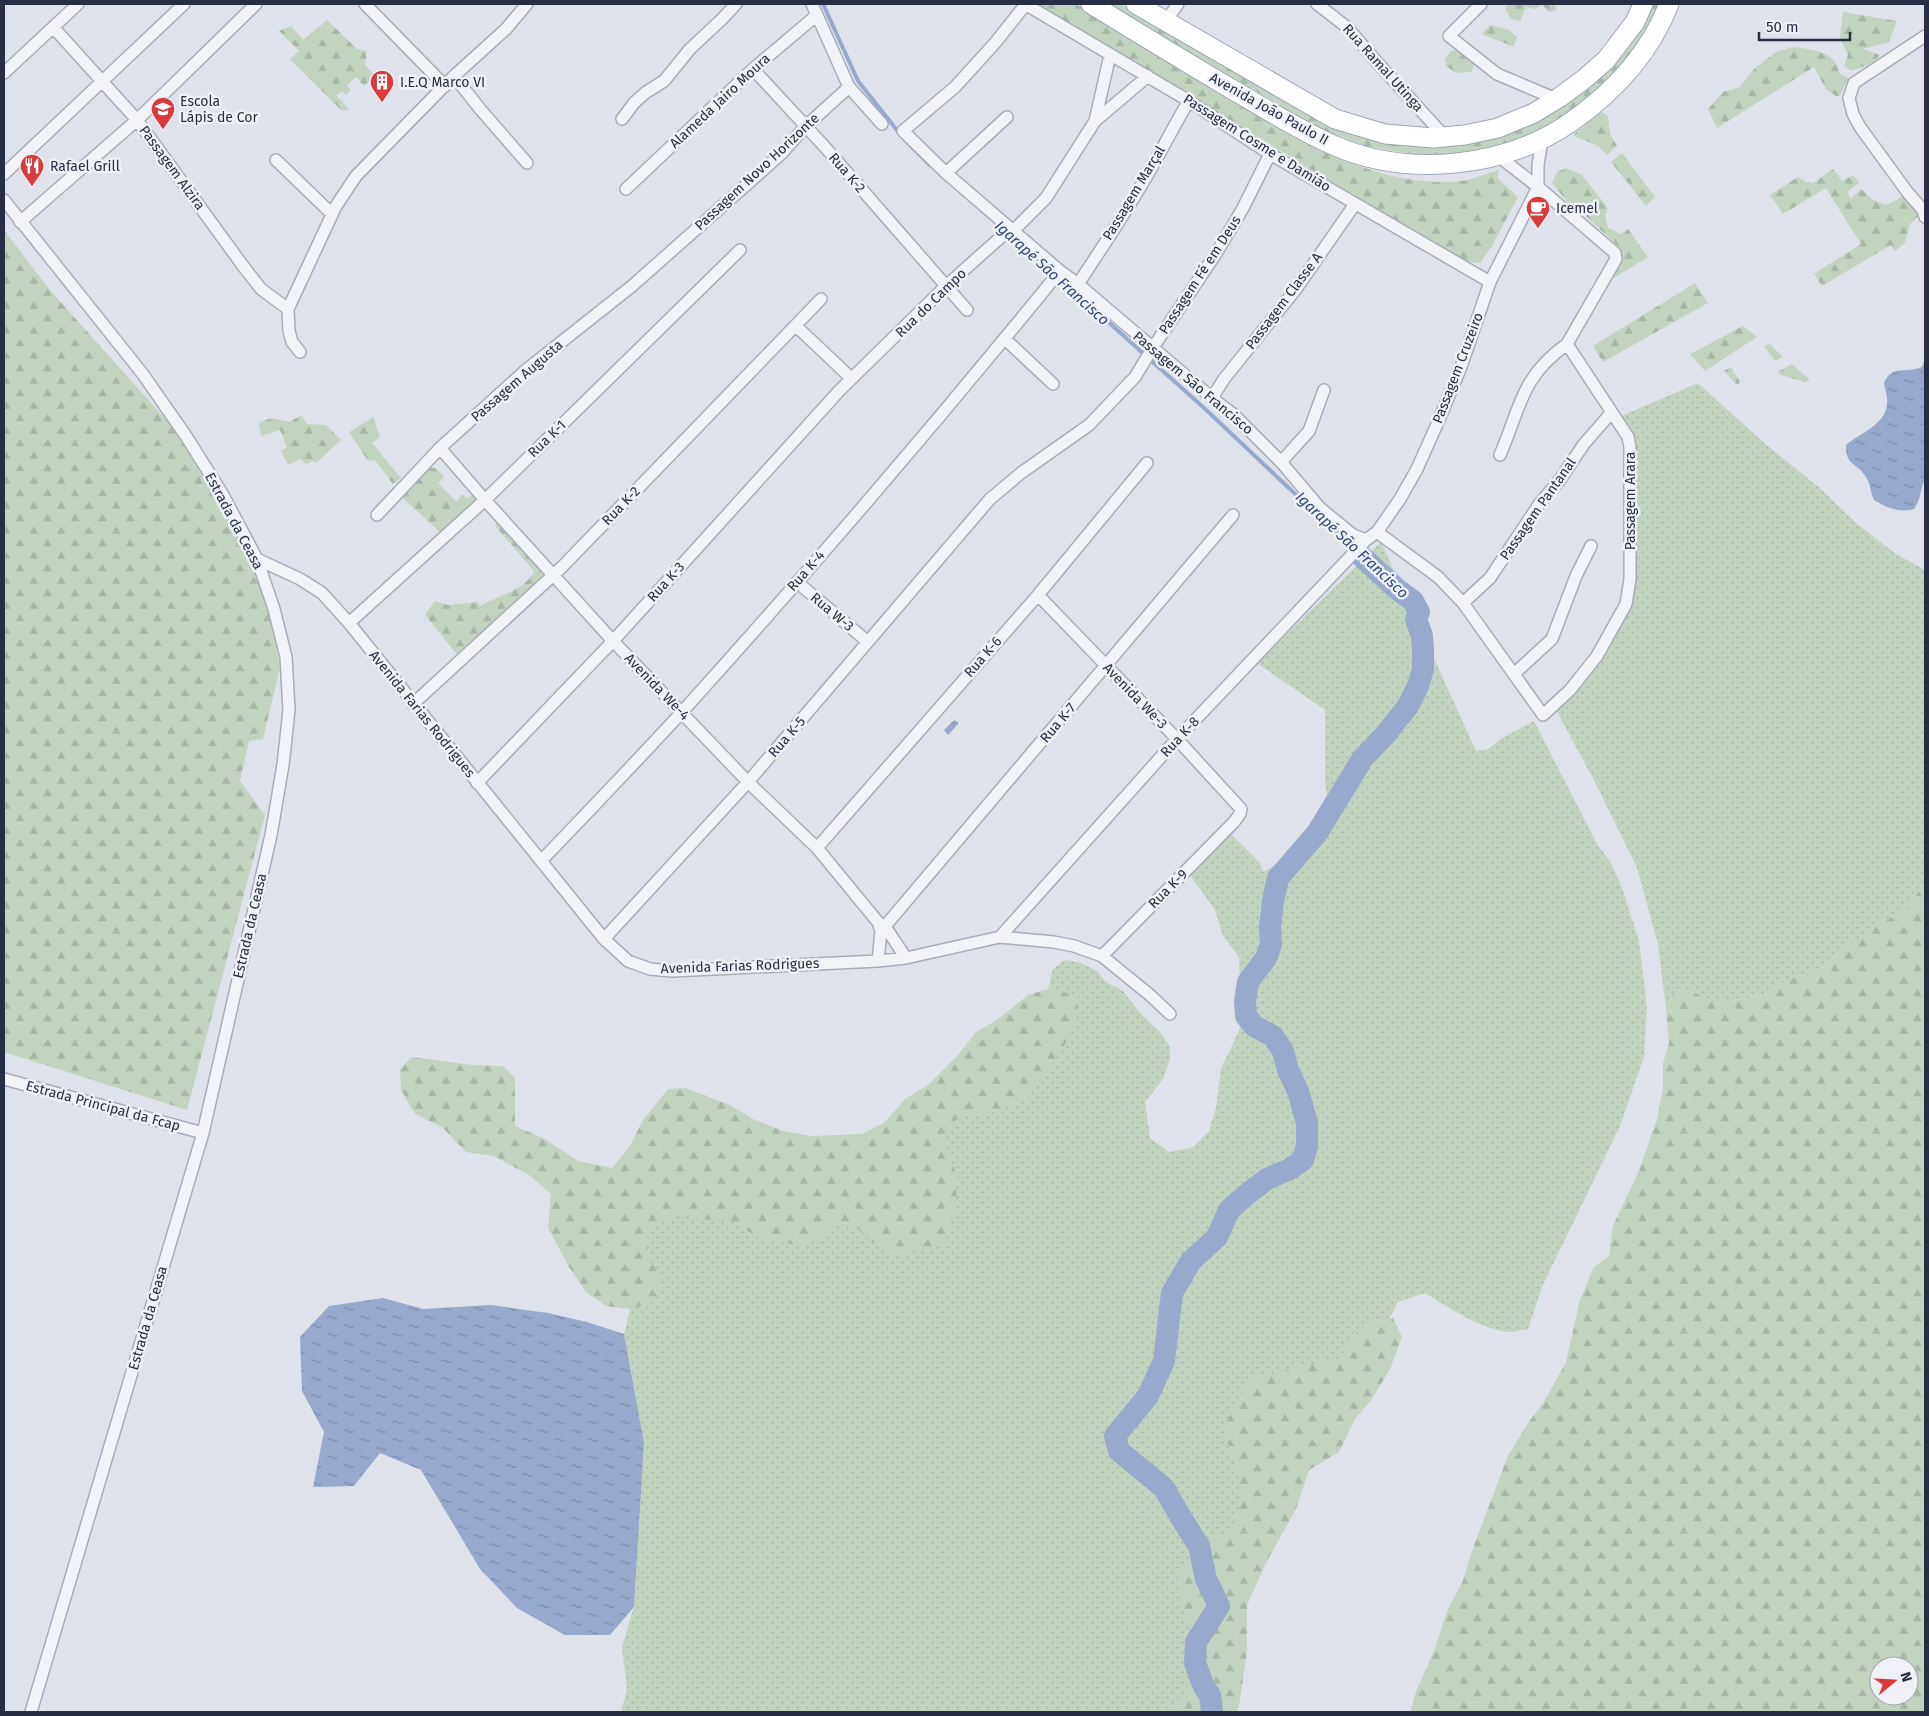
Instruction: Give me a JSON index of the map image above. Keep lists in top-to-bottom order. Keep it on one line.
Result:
{"streets":{"main road":["Avenida João Paulo II"],"street":["Rua Ramal Utinga","Alameda Jairo Moura","Passagem Cosme e Damião","Passagem Alzira","Passagem Novo Horizonte","Rua K-2","Passagem Marçal","Passagem Fé em Deus","Passagem Classe A","Rua do Campo","Passagem Cruzeiro","Passagem Augusta","Passagem São Francisco","Rua K-1","Passagem Arara","Passagem Pantanal","Estrada da Ceasa","Rua K-4","Rua K-3","Rua W-3","Rua K-6","Avenida We-4","Avenida We-3","Avenida Farias Rodrigues","Rua K-7","Rua K-5","Rua K-8","Rua K-9","Estrada Principal da Fcap"]},"crossings":[["Rua Ramal Utinga","Avenida João Paulo II"],["Passagem Cosme e Damião","Passagem Marçal"],["Passagem Cosme e Damião","Passagem Fé em Deus"],["Passagem Cosme e Damião","Passagem Classe A"],["Passagem Cosme e Damião","Rua do Campo"],["Passagem Cosme e Damião","Passagem Cruzeiro"],["Passagem Cosme e Damião","Passagem São Francisco"],["Passagem Novo Horizonte","Rua K-2"],["Passagem Novo Horizonte","Passagem Augusta"],["Rua K-2","Rua do Campo"],["Rua K-2","Avenida We-4"],["Rua K-2","Avenida Farias Rodrigues"],["Passagem Marçal","Passagem São Francisco"],["Passagem Fé em Deus","Passagem São Francisco"],["Passagem Fé em Deus","Rua K-5"],["Passagem Classe A","Passagem São Francisco"],["Rua do Campo","Passagem São Francisco"],["Rua do Campo","Rua K-3"],["Passagem Cruzeiro","Passagem São Francisco"],["Passagem Cruzeiro","Rua K-8"],["Passagem Augusta","Avenida We-4"],["Passagem São Francisco","Rua K-4"],["Passagem São Francisco","Rua K-8"],["Rua K-1","Avenida We-4"],["Rua K-1","Avenida Farias Rodrigues"],["Passagem Arara","Passagem Pantanal"],["Estrada da Ceasa","Avenida Farias Rodrigues"],["Estrada da Ceasa","Estrada Principal da Fcap"],["Rua K-4","Rua W-3"],["Rua K-4","Avenida We-4"],["Rua K-4","Avenida Farias Rodrigues"],["Rua K-3","Avenida We-4"],["Rua K-3","Avenida Farias Rodrigues"],["Rua W-3","Rua K-5"],["Rua K-6","Avenida We-4"],["Rua K-6","Avenida We-3"],["Avenida We-4","Avenida Farias Rodrigues"],["Avenida We-4","Rua K-7"],["Avenida We-4","Rua K-5"],["Avenida We-3","Rua K-7"],["Avenida We-3","Rua K-8"],["Avenida We-3","Rua K-9"],["Avenida Farias Rodrigues","Rua K-5"],["Avenida Farias Rodrigues","Rua K-8"],["Avenida Farias Rodrigues","Rua K-9"]],"water":["Igarapé São Francisco"],"places":{"building":["I.E.Q Marco VI"],"school or university":["Escola Lápis de Cor"],"restaurant":["Rafael Grill"],"cafe":["Icemel"]},"scale_bar":"50 m","north":"right"}
